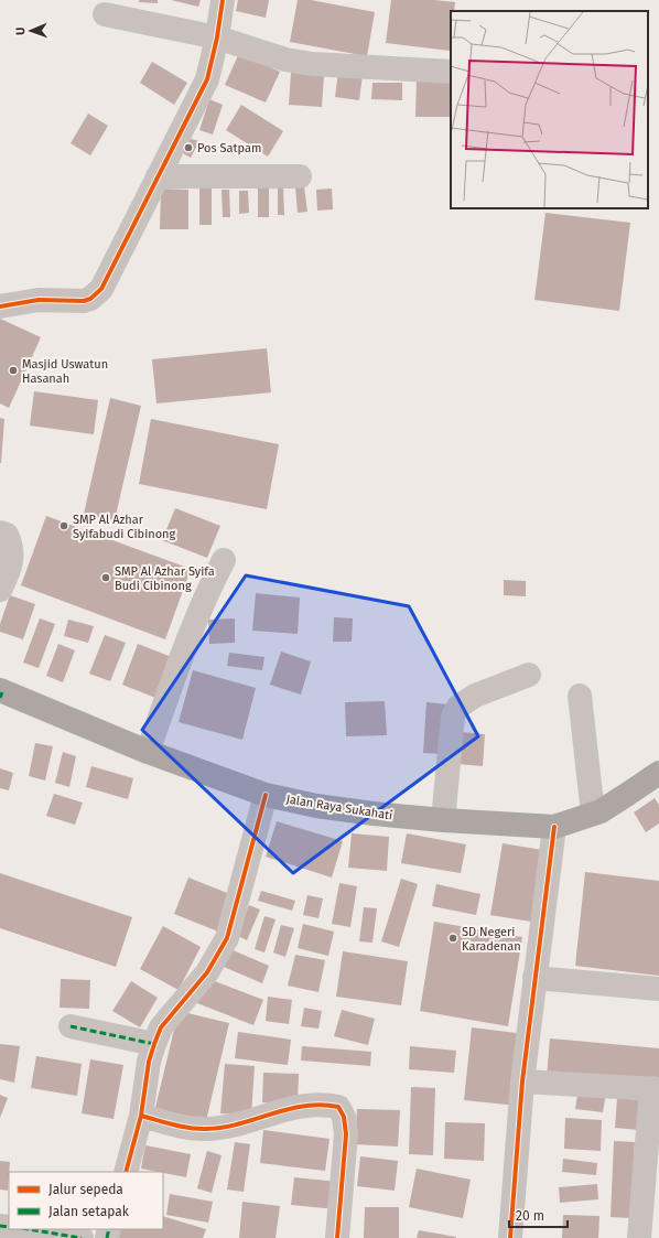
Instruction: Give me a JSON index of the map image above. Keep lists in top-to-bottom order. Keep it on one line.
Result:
{"streets":{"main road":["Jalan Raya Sukahati"]},"places":["Pos Satpam","Masjid Uswatun Hasanah","SMP Al Azhar Syifabudi Cibinong","SMP Al Azhar Syifa Budi Cibinong","SD Negeri Karadenan"],"legend":["Jalur sepeda","Jalan setapak"],"scale_bar":"20 m","north":"left"}
